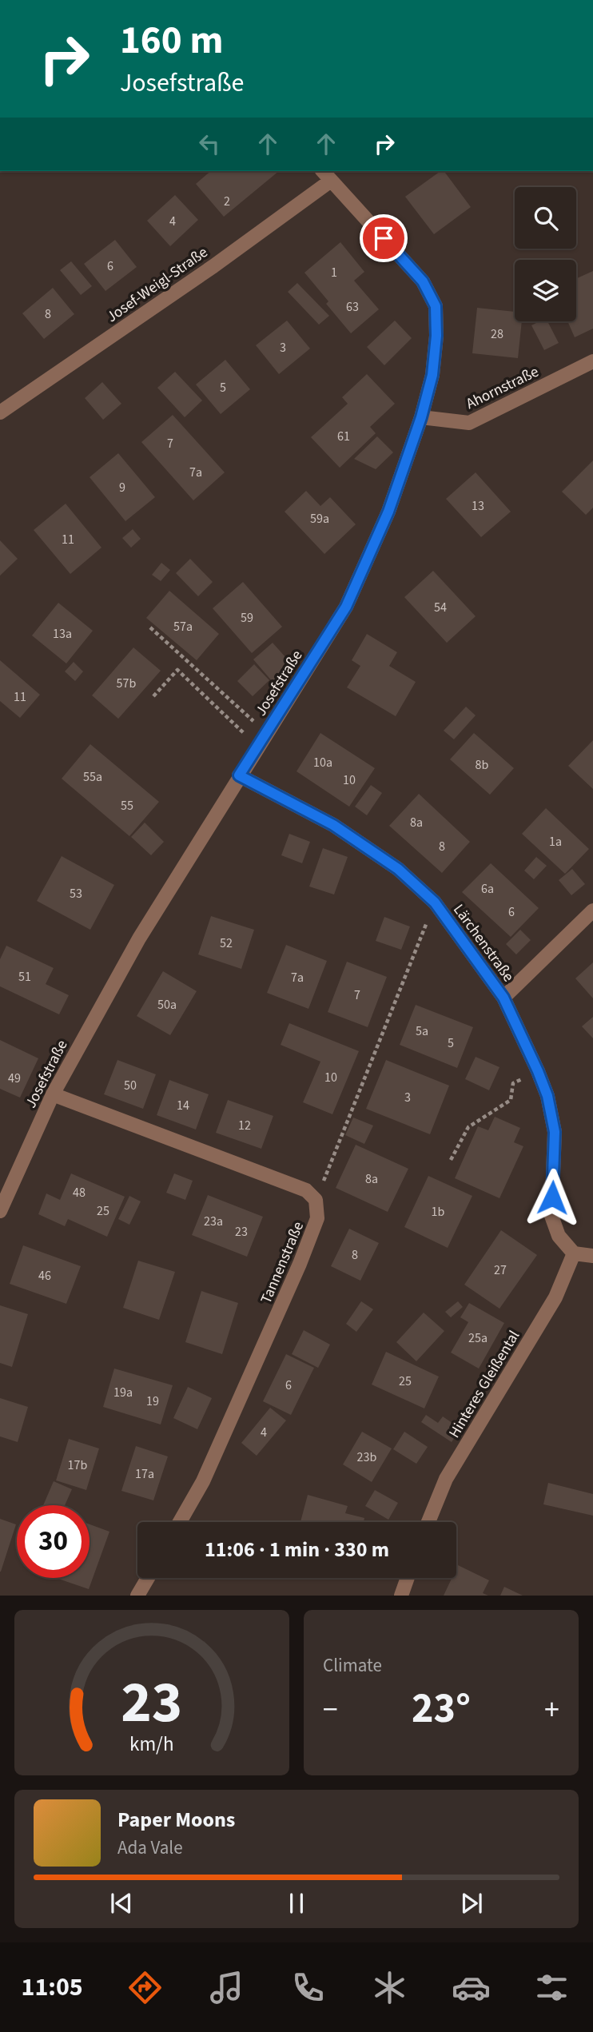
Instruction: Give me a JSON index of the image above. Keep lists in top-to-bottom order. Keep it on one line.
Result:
{"streets":{"street":["Josef-Weigl-Straße","Ahornstraße","Josefstraße","Lärchenstraße","Tannenstraße","Hinteres Gleißental"]},"crossings":[["Josef-Weigl-Straße","Josefstraße"],["Ahornstraße","Josefstraße"],["Josefstraße","Lärchenstraße"],["Lärchenstraße","Hinteres Gleißental"]],"house_numbers":["2","4","6","1","63","8","28","3","5","61","7","7a","9","13","59a","11","54","59","57a","13a","57b","11","10a","8b","55a","10","55","8a","1a","8","6a","53","6","52","51","7a","7","50a","5a","5","10","49","50","3","14","12","8a","48","25","1b","23a","23","8","27","46","25a","25","6","19a","19","4","23b","17b","17a"],"page":{"turn":["160 m","Josefstraße"],"limit":"30","trip":"11:06 · 1 min · 330 m","tile":"Climate","heat":["−","23°","+"],"song":["Paper Moons","Ada Vale"],"tabs":"11:05","gauge":["23","km/h"]}}
